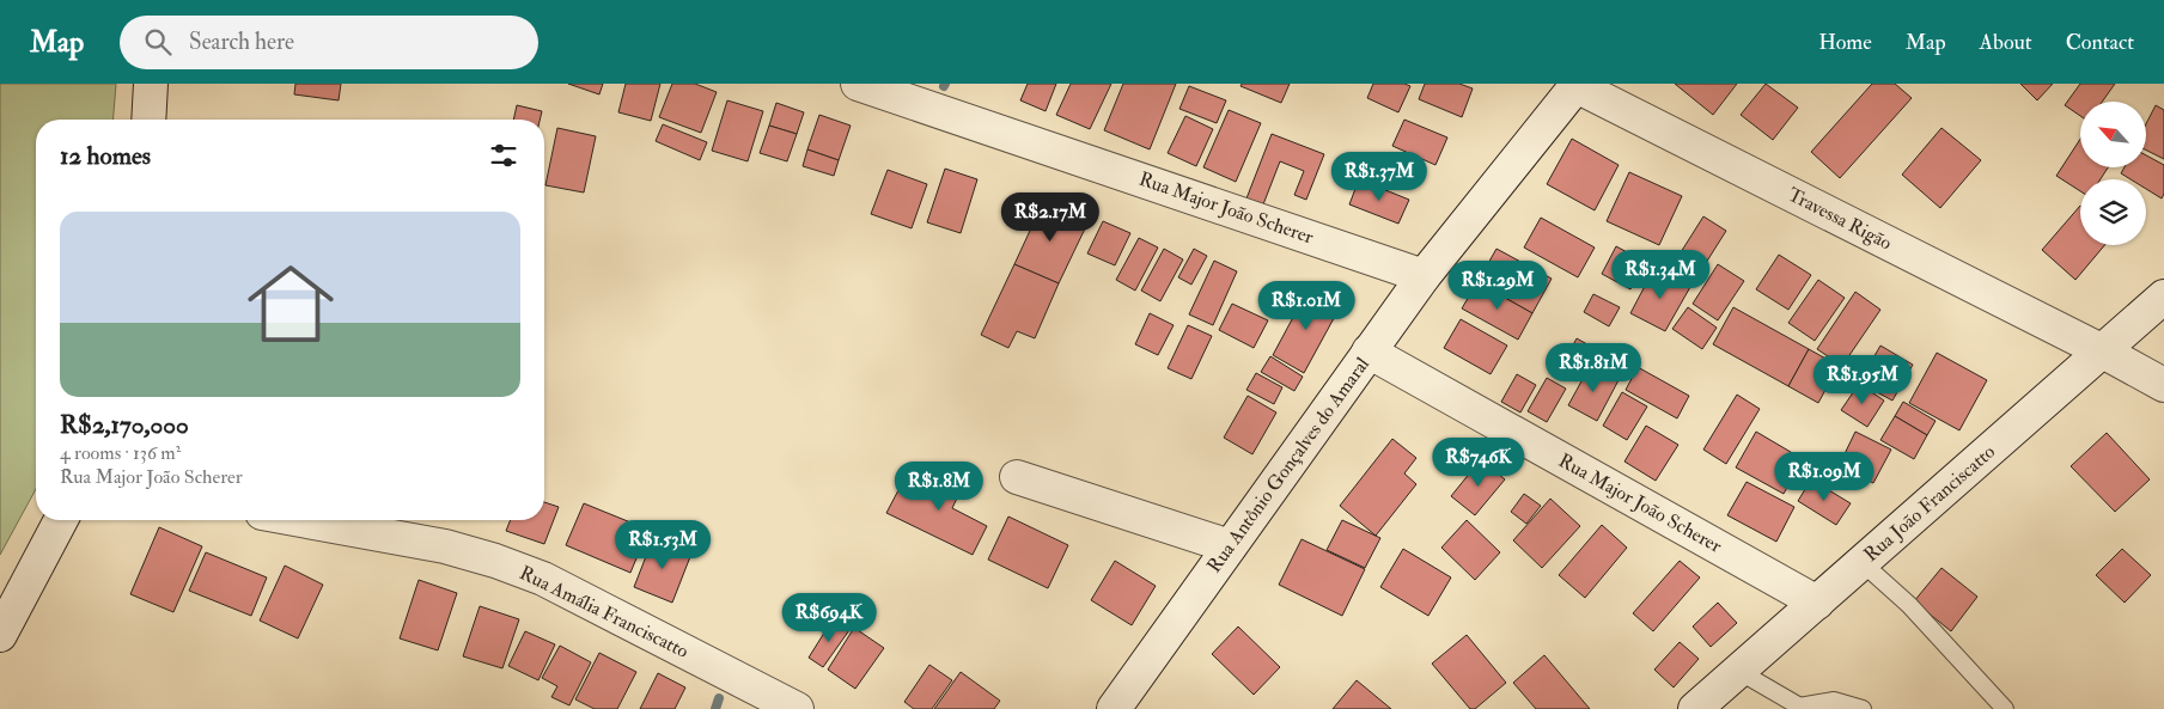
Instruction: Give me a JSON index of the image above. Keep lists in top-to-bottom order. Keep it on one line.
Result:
{"streets":{"street":["Rua Major João Scherer","Travessa Rigão","Rua Antônio Gonçalves do Amaral","Rua João Franciscatto","Rua Amália Franciscatto"]},"crossings":[["Rua Major João Scherer","Rua Antônio Gonçalves do Amaral"],["Rua Major João Scherer","Rua João Franciscatto"],["Travessa Rigão","Rua Antônio Gonçalves do Amaral"],["Travessa Rigão","Rua João Franciscatto"]],"north":"top left","page":{"header":"Map","search":"Search here","nav":["Home","Map","About","Contact"],"heading":"12 homes","price":["R$1.37M","R$2.17M","R$1.34M","R$1.29M","R$1.01M","R$1.81M","R$1.95M","R$746K","R$1.09M","R$1.8M","R$1.53M","R$694K"],"list":[{"name":"R$2,170,000","note":"4 rooms · 136 m² · Rua Major João Scherer"}]}}
